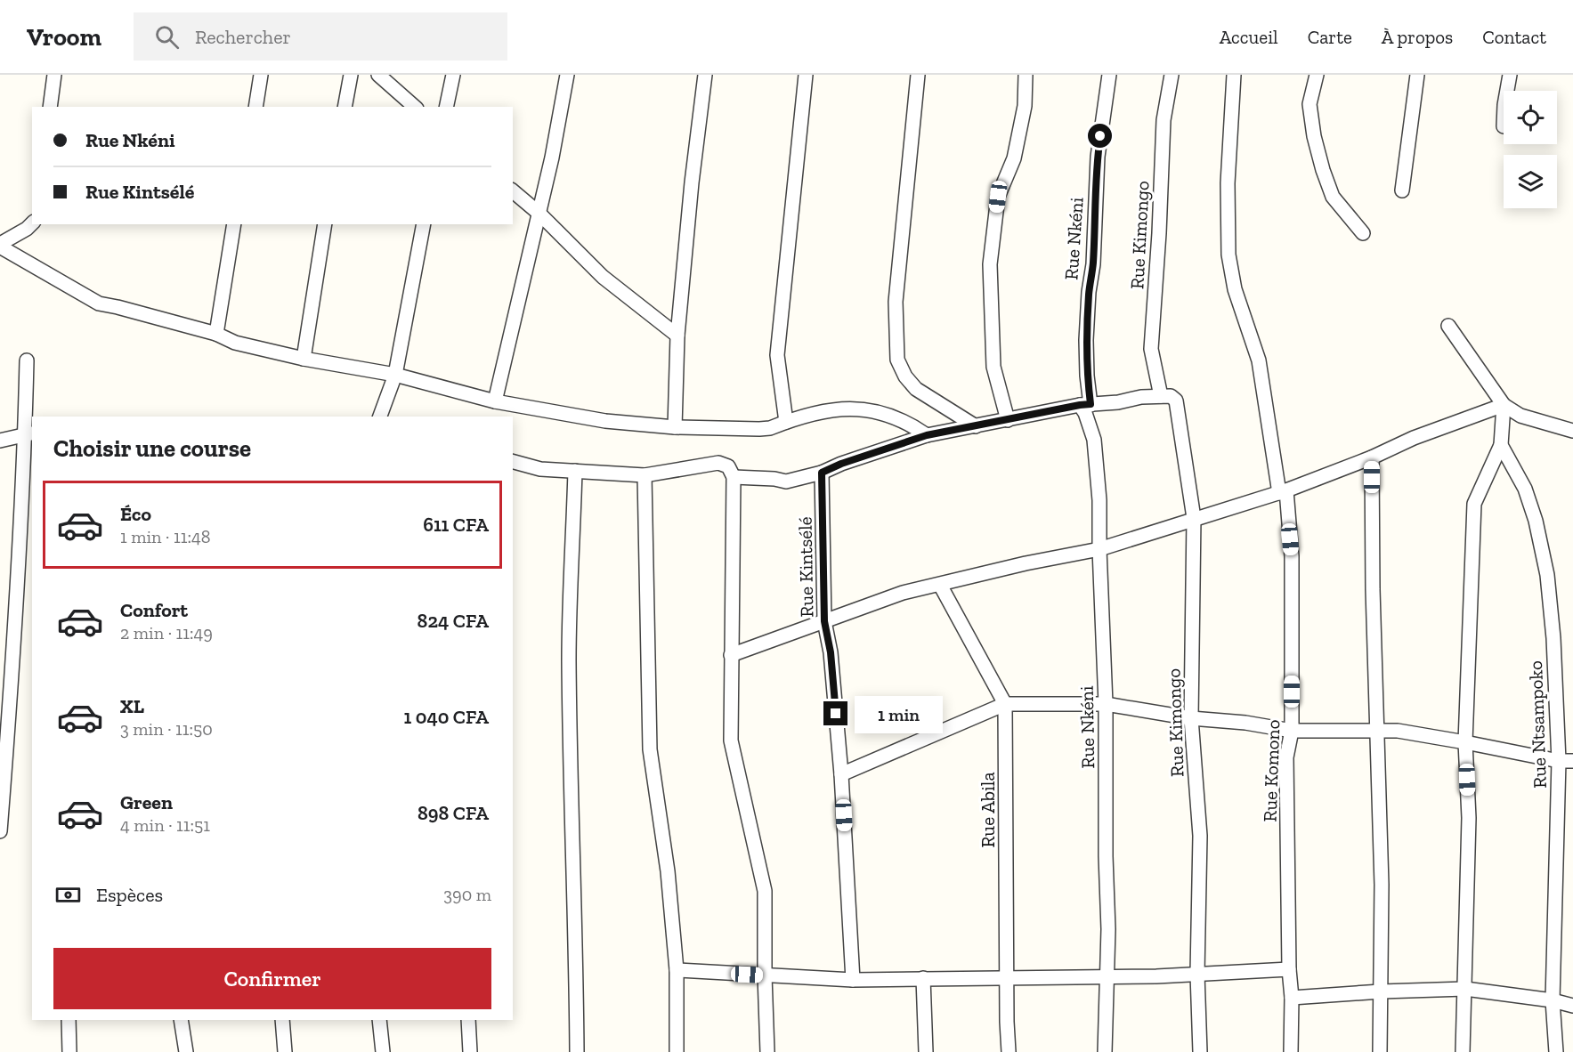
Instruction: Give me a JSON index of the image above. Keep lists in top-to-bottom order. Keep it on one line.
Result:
{"streets":{"street":["Rue Kimongo","Rue Nkéni","Rue Kintsélé","Rue Ntsampoko","Rue Komono","Rue Abila"]},"page":{"header":"Vroom","search":"Rechercher","nav":["Accueil","Carte","À propos","Contact"],"banner":["Rue Nkéni","Rue Kintsélé"],"heading":"Choisir une course","list":[{"name":"Éco","note":"1 min · 11:48","value":"611 CFA"},{"name":"Confort","note":"2 min · 11:49","value":"824 CFA"},{"name":"XL","note":"3 min · 11:50","value":"1 040 CFA"},{"name":"Green","note":"4 min · 11:51","value":"898 CFA"}],"bubble":"1 min","pay":["Espèces","390 m"],"buttons":"Confirmer"}}
